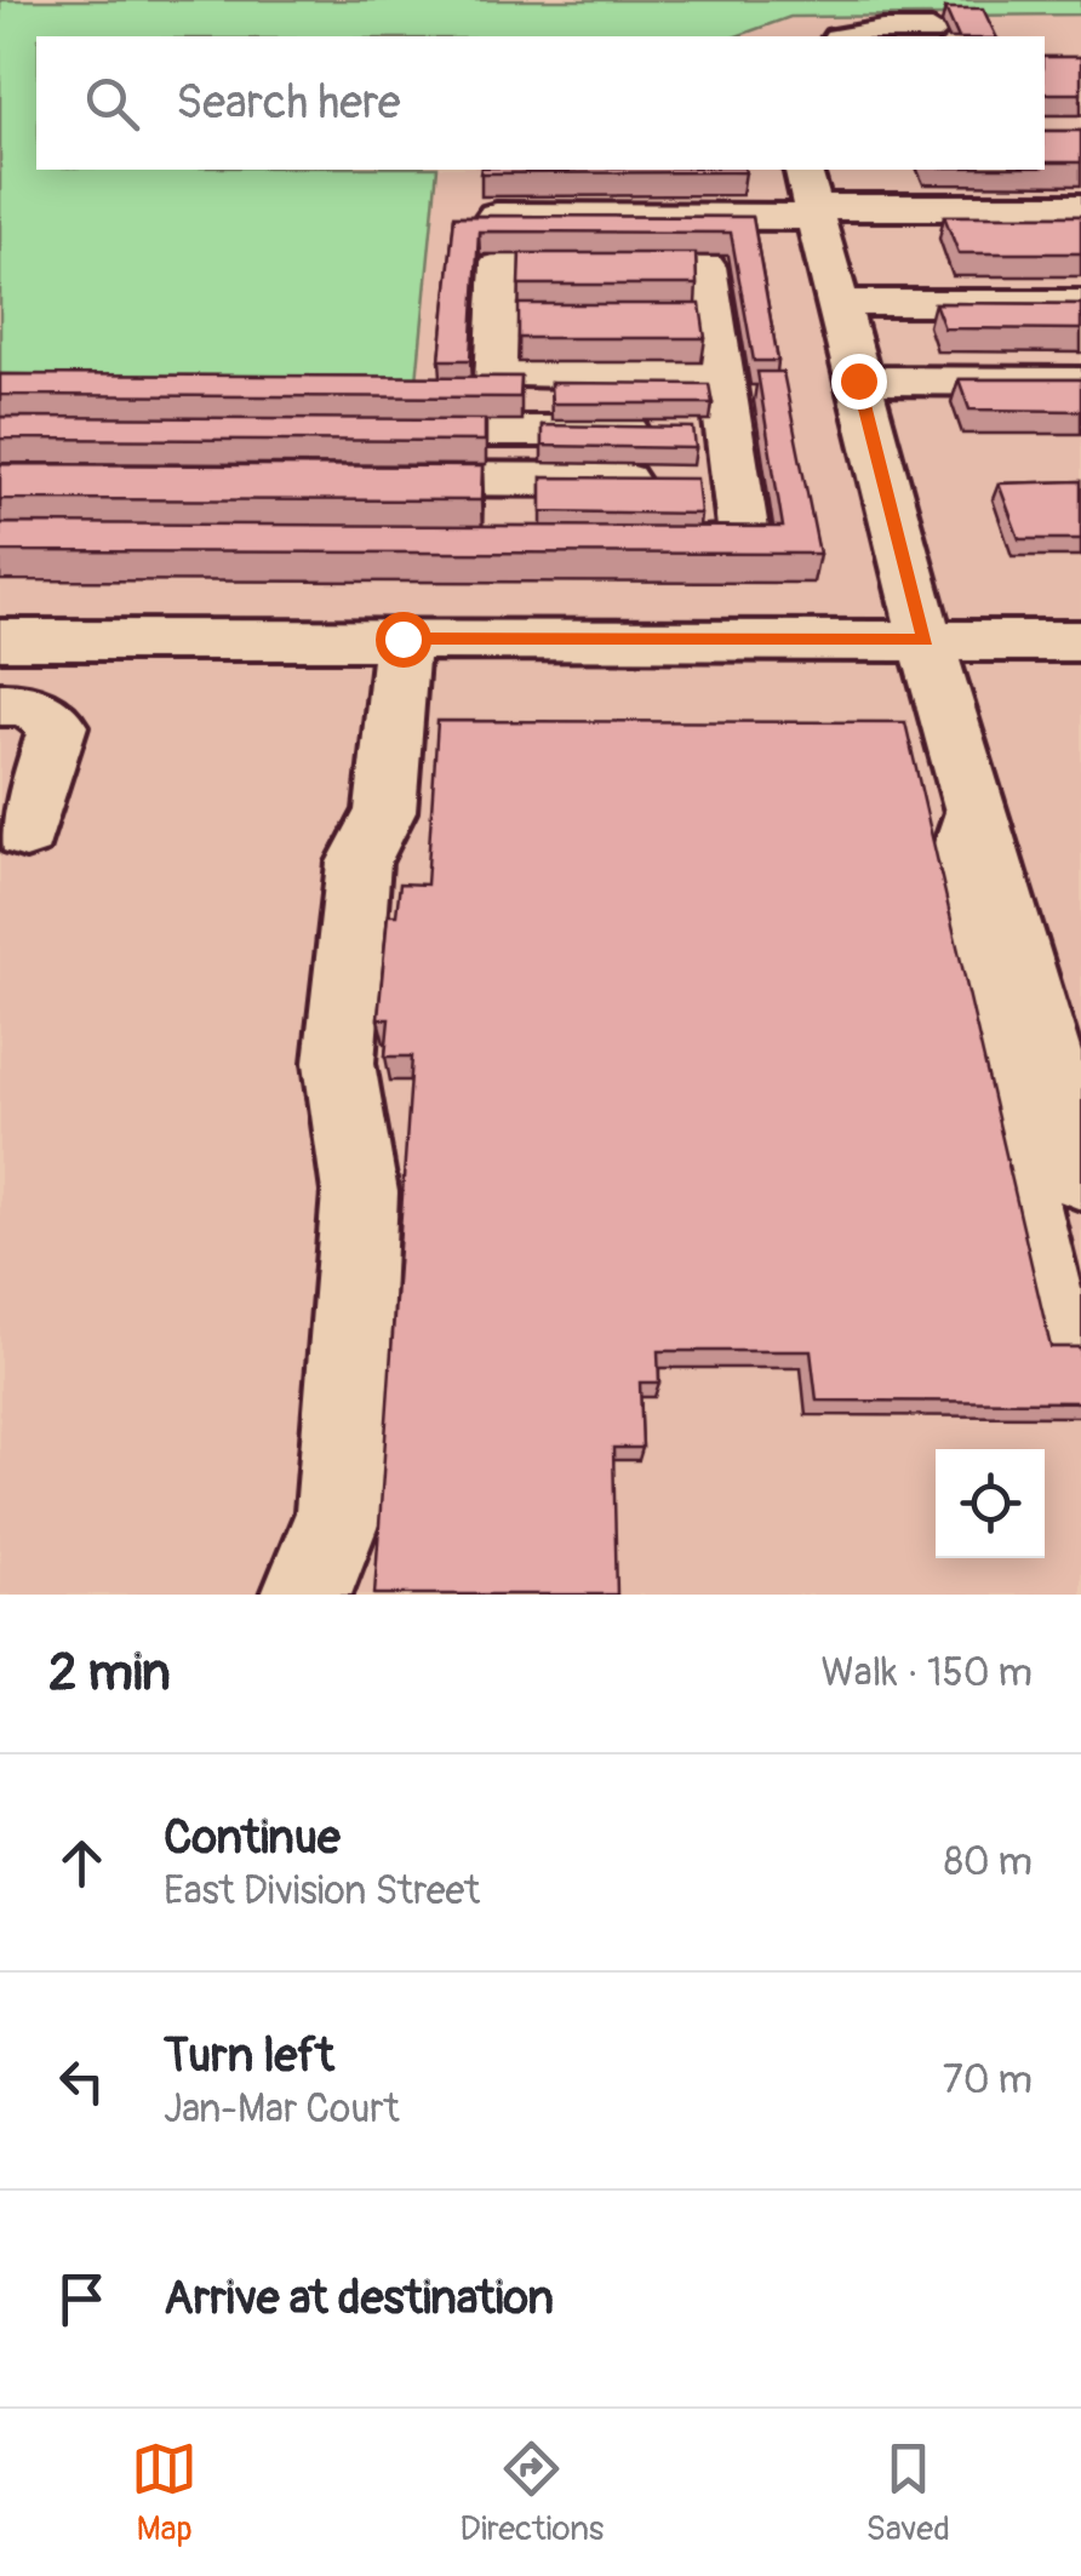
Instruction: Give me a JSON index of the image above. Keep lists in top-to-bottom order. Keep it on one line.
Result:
{"page":{"search":"Search here","heading":["2 min","Walk · 150 m"],"list":[["Continue","East Division Street","80 m"],["Turn left","Jan-Mar Court","70 m"],"Arrive at destination"],"nav":["Map","Directions","Saved"]}}
